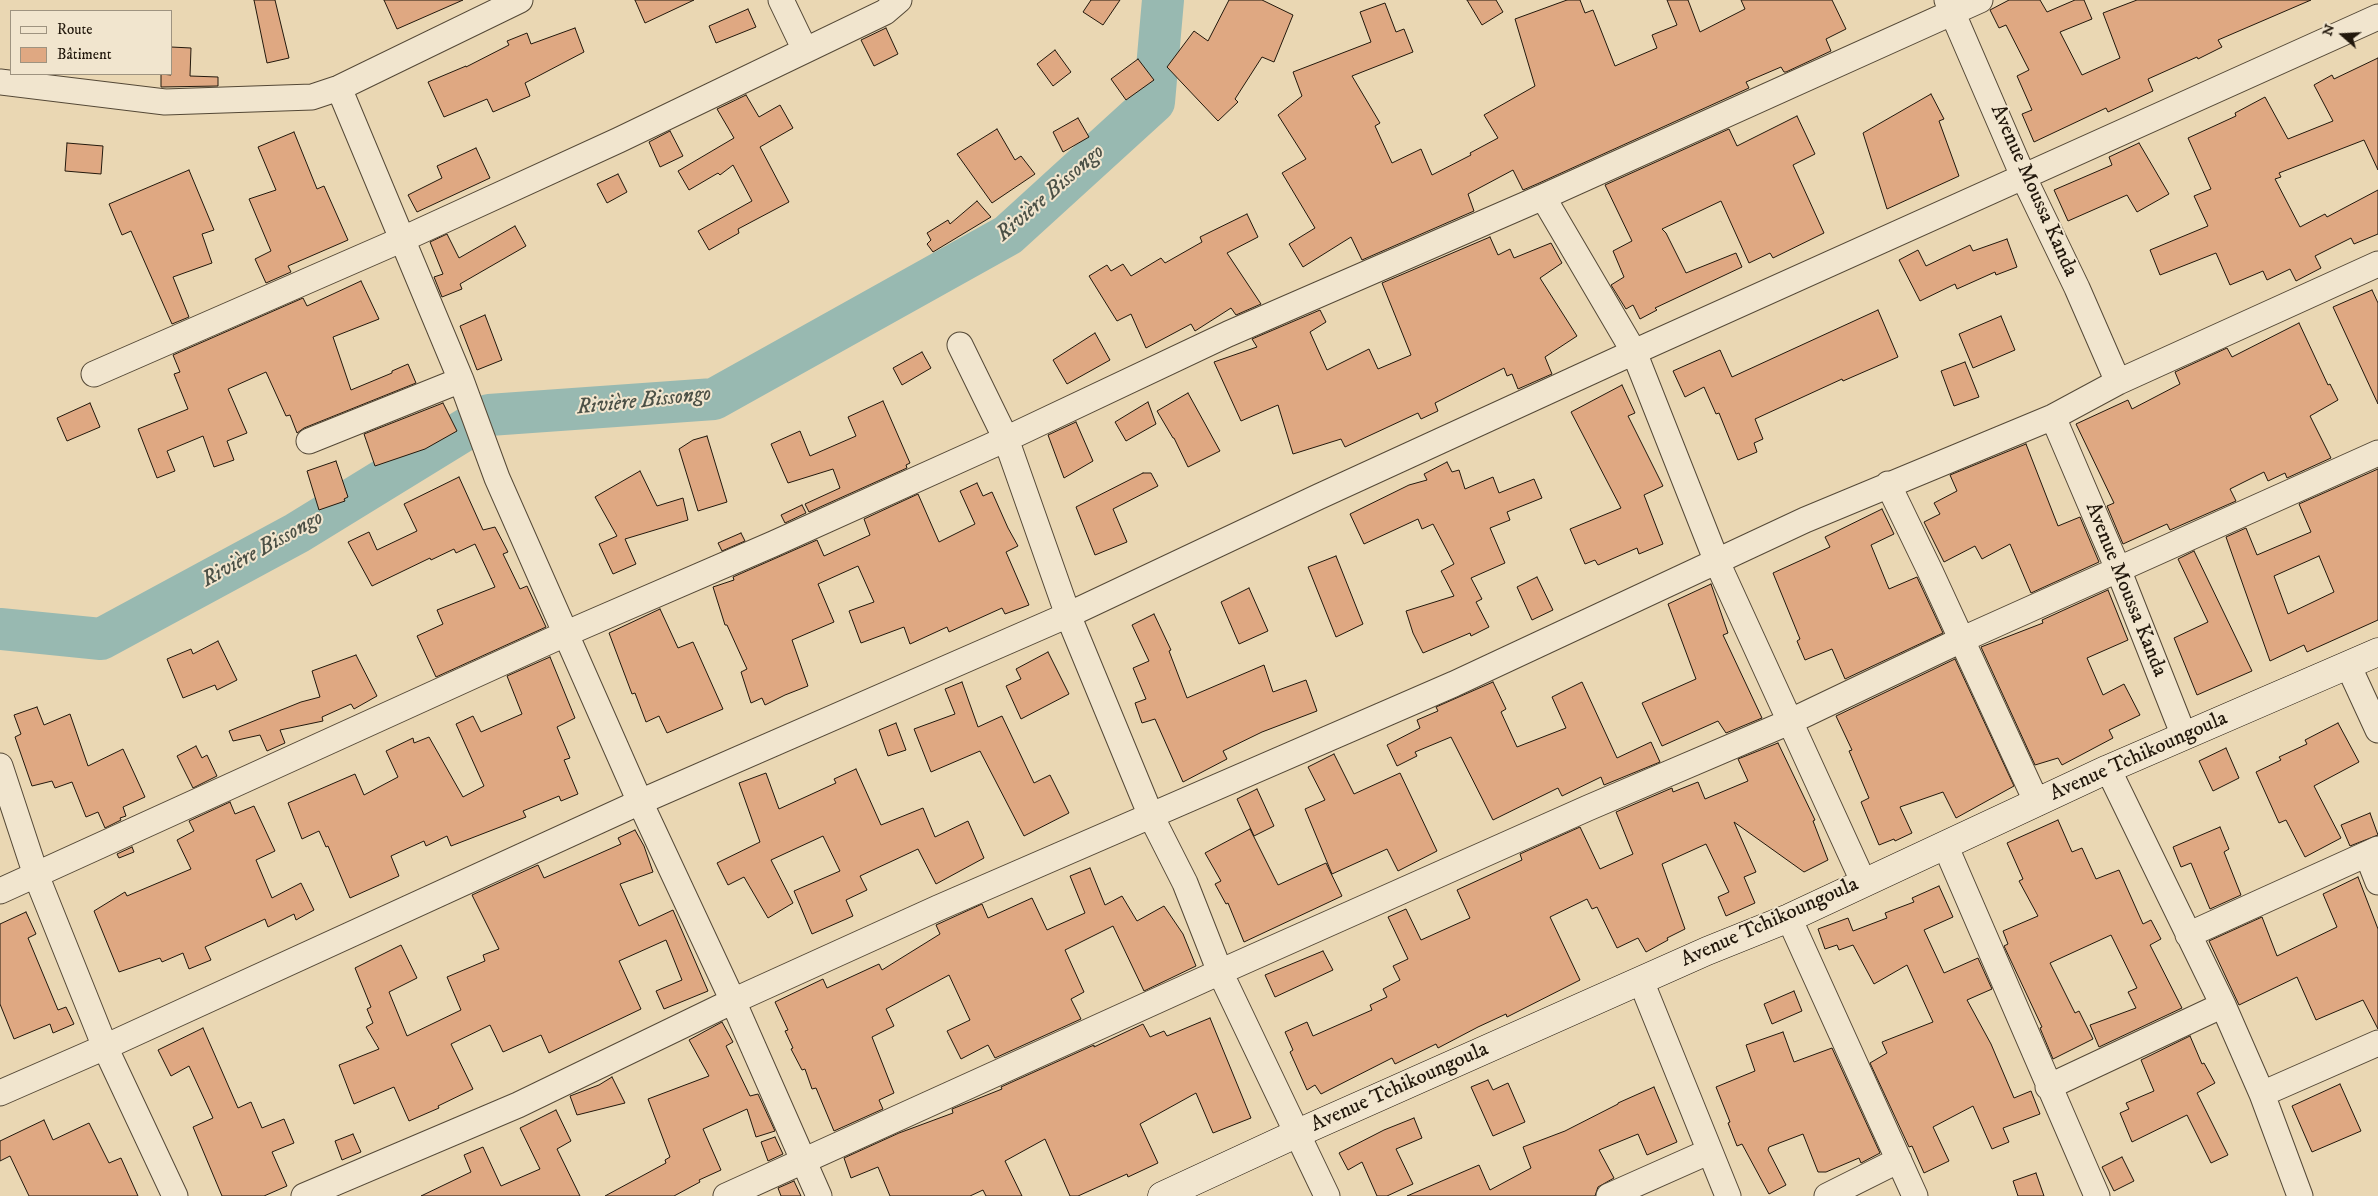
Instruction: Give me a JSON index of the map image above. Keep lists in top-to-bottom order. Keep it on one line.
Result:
{"streets":{"street":["Avenue Moussa Kanda","Avenue Tchikoungoula"]},"crossings":[["Avenue Moussa Kanda","Avenue Tchikoungoula"]],"water":["Rivière Bissongo"],"legend":["Route","Bâtiment"],"north":"left"}
